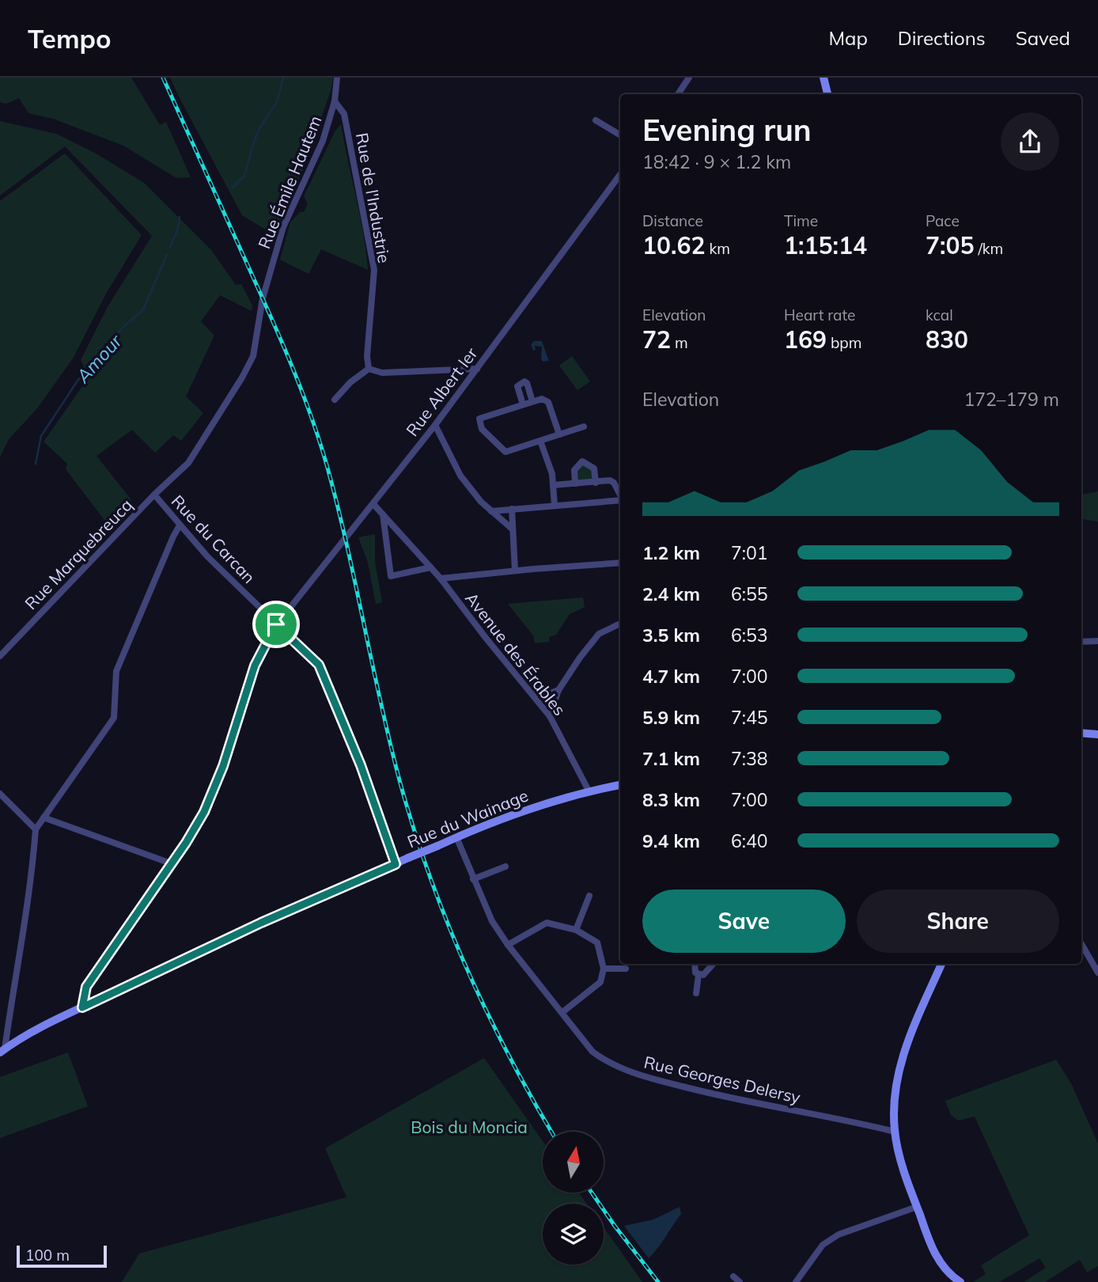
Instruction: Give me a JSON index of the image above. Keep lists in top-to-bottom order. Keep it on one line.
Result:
{"streets":{"main road":["Rue du Wainage"],"street":["Rue Émile Hautem","Rue de l'Industrie","Rue Albert Ier","Rue du Carcan","Rue Marquebreucq","Avenue des Érables","Rue Georges Delersy"]},"crossings":[["Rue Émile Hautem","Rue de l'Industrie"],["Rue Émile Hautem","Rue du Carcan"],["Rue Émile Hautem","Rue Marquebreucq"],["Rue Albert Ier","Rue du Carcan"],["Rue Albert Ier","Avenue des Érables"],["Rue Albert Ier","Rue du Wainage"],["Rue du Carcan","Rue Marquebreucq"],["Rue du Carcan","Rue du Wainage"],["Avenue des Érables","Rue du Wainage"],["Rue du Wainage","Rue Georges Delersy"]],"water":["Amour"],"parks":["Bois du Moncia"],"scale_bar":"100 m","north":"top","page":{"header":"Tempo","nav":["Map","Directions","Saved"],"heading":["Evening run","18:42 · 9 × 1.2 km"],"stats":[["Distance","10.62 km"],["Time","1:15:14"],["Pace","7:05 /km"],["Elevation","72 m"],["Heart rate","169 bpm"],["kcal","830"]],"chart":["Elevation","172–179 m"],"list":[{"name":"1.2 km","note":"7:01"},{"name":"2.4 km","note":"6:55"},{"name":"3.5 km","note":"6:53"},{"name":"4.7 km","note":"7:00"},{"name":"5.9 km","note":"7:45"},{"name":"7.1 km","note":"7:38"},{"name":"8.3 km","note":"7:00"},{"name":"9.4 km","note":"6:40"}],"buttons":["Save","Share"],"scale":"100 m"}}
